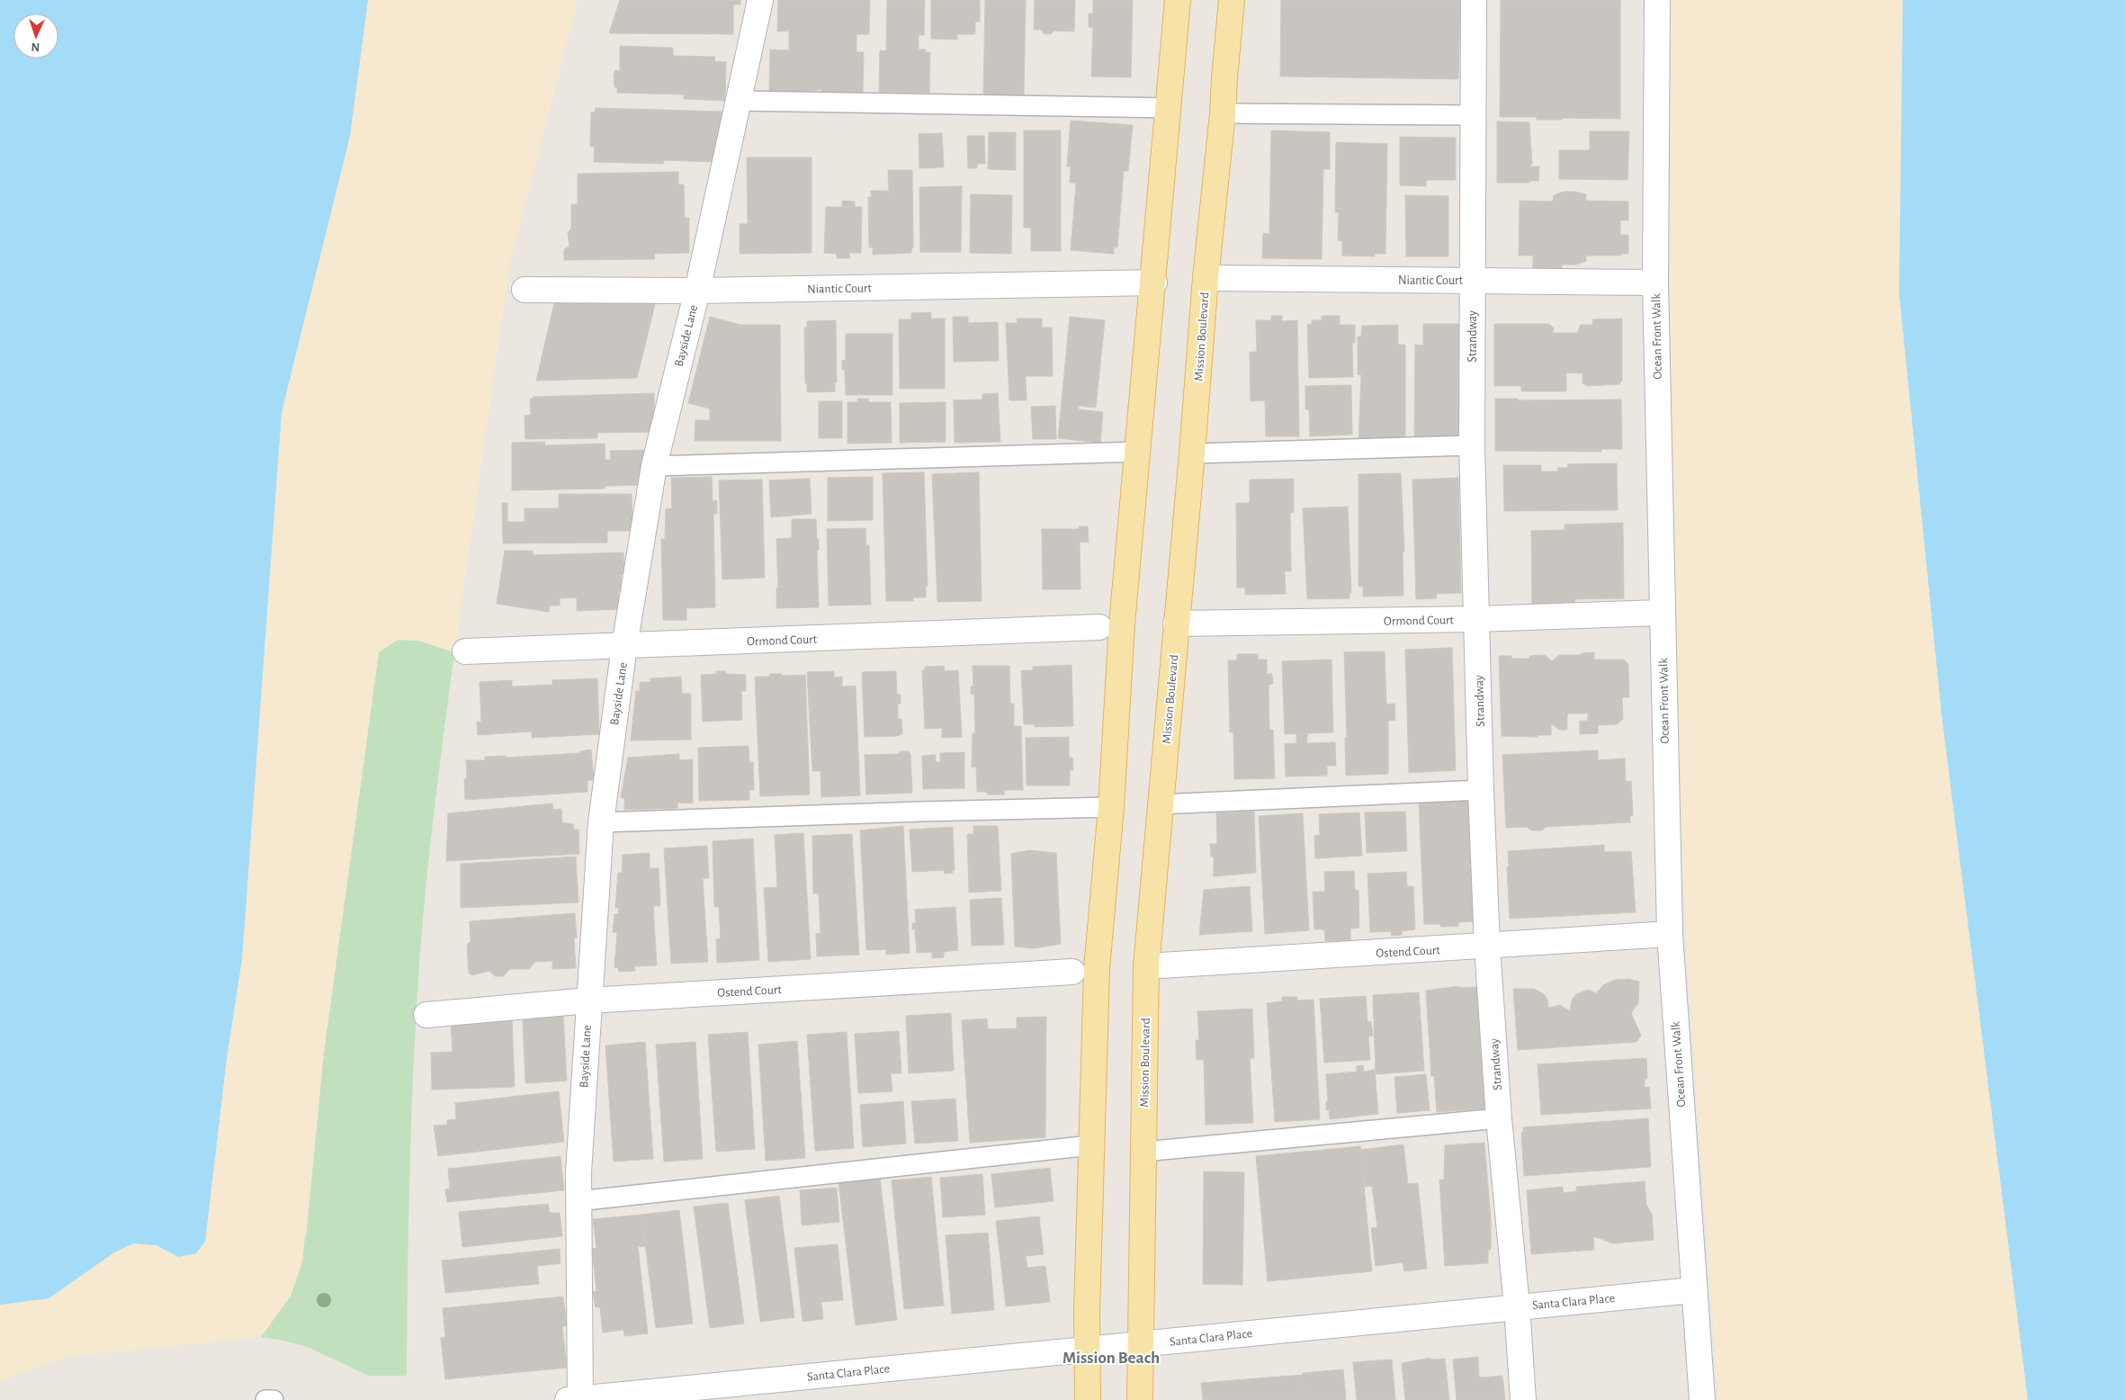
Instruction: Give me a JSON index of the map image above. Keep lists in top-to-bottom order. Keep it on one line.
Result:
{"streets":{"main road":["Mission Boulevard"],"street":["Niantic Court","Bayside Lane","Strandway","Ocean Front Walk","Ormond Court","Ostend Court","Santa Clara Place"]},"crossings":[["Niantic Court","Bayside Lane"],["Niantic Court","Mission Boulevard"],["Niantic Court","Strandway"],["Niantic Court","Ocean Front Walk"],["Bayside Lane","Ormond Court"],["Bayside Lane","Ostend Court"],["Bayside Lane","Santa Clara Place"],["Mission Boulevard","Ormond Court"],["Mission Boulevard","Ostend Court"],["Mission Boulevard","Santa Clara Place"],["Strandway","Ormond Court"],["Strandway","Ostend Court"],["Strandway","Santa Clara Place"],["Ocean Front Walk","Ormond Court"],["Ocean Front Walk","Ostend Court"],["Ocean Front Walk","Santa Clara Place"]],"districts":["Mission Beach"],"north":"bottom"}
